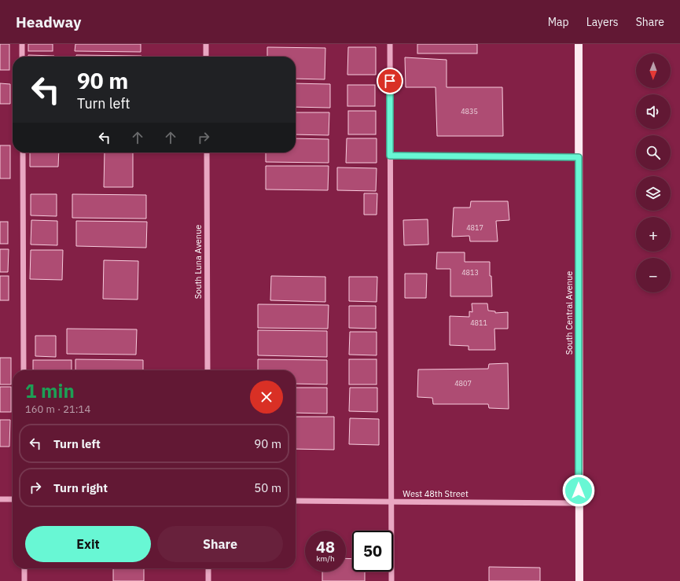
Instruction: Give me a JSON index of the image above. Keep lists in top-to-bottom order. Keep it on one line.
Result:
{"streets":{"main road":["South Central Avenue"],"street":["South Luna Avenue","West 48th Street"]},"crossings":[["South Central Avenue","West 48th Street"]],"house_numbers":["4835","4817","4813","4811","4807"],"north":"bottom","page":{"header":"Headway","nav":["Map","Layers","Share"],"map_buttons":["+","−"],"turn":["90 m","Turn left"],"heading":["1 min","160 m · 21:14"],"list":[{"name":"Turn left","value":"90 m"},{"name":"Turn right","value":"50 m"}],"buttons":["Exit","Share"],"speed":"48 km/h","limit":"50"}}
